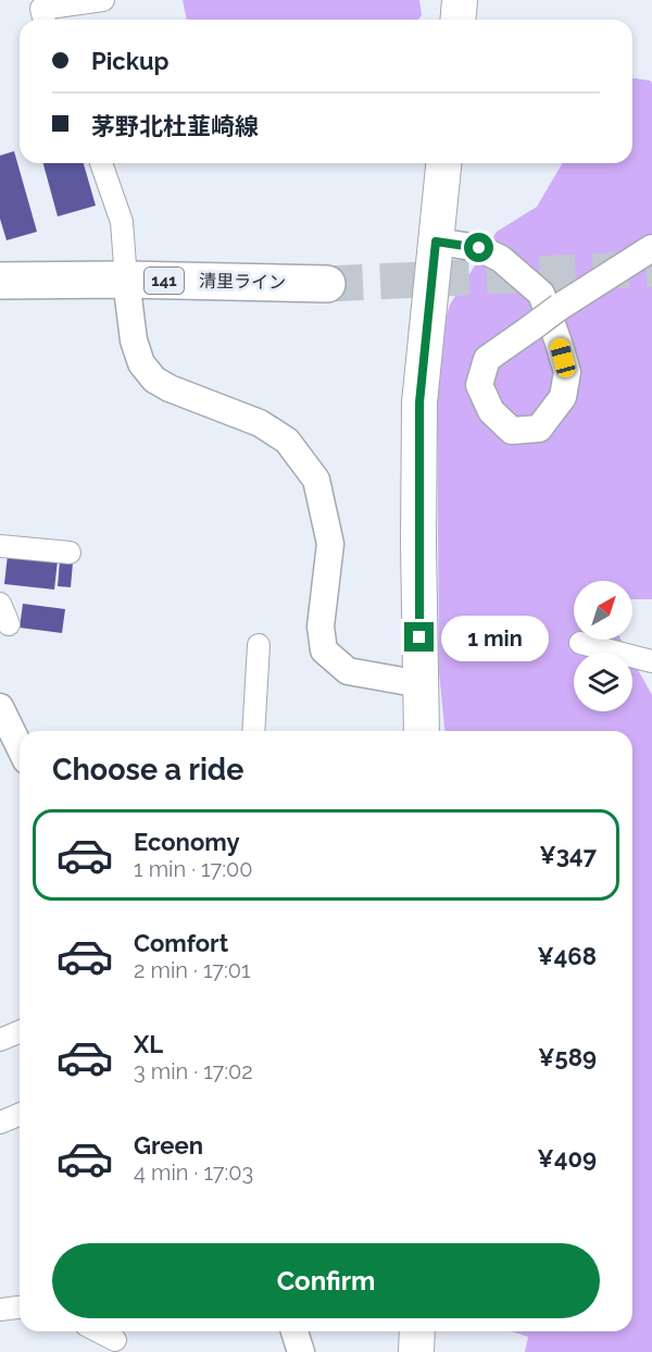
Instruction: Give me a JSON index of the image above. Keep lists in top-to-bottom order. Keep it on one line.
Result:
{"streets":{"highway":["141","清里ライン"]},"north":"top right","page":{"banner":["Pickup","茅野北杜韮崎線"],"bubble":"1 min","heading":"Choose a ride","list":[{"name":"Economy","note":"1 min · 17:00","value":"¥347"},{"name":"Comfort","note":"2 min · 17:01","value":"¥468"},{"name":"XL","note":"3 min · 17:02","value":"¥589"},{"name":"Green","note":"4 min · 17:03","value":"¥409"}],"buttons":"Confirm"}}
